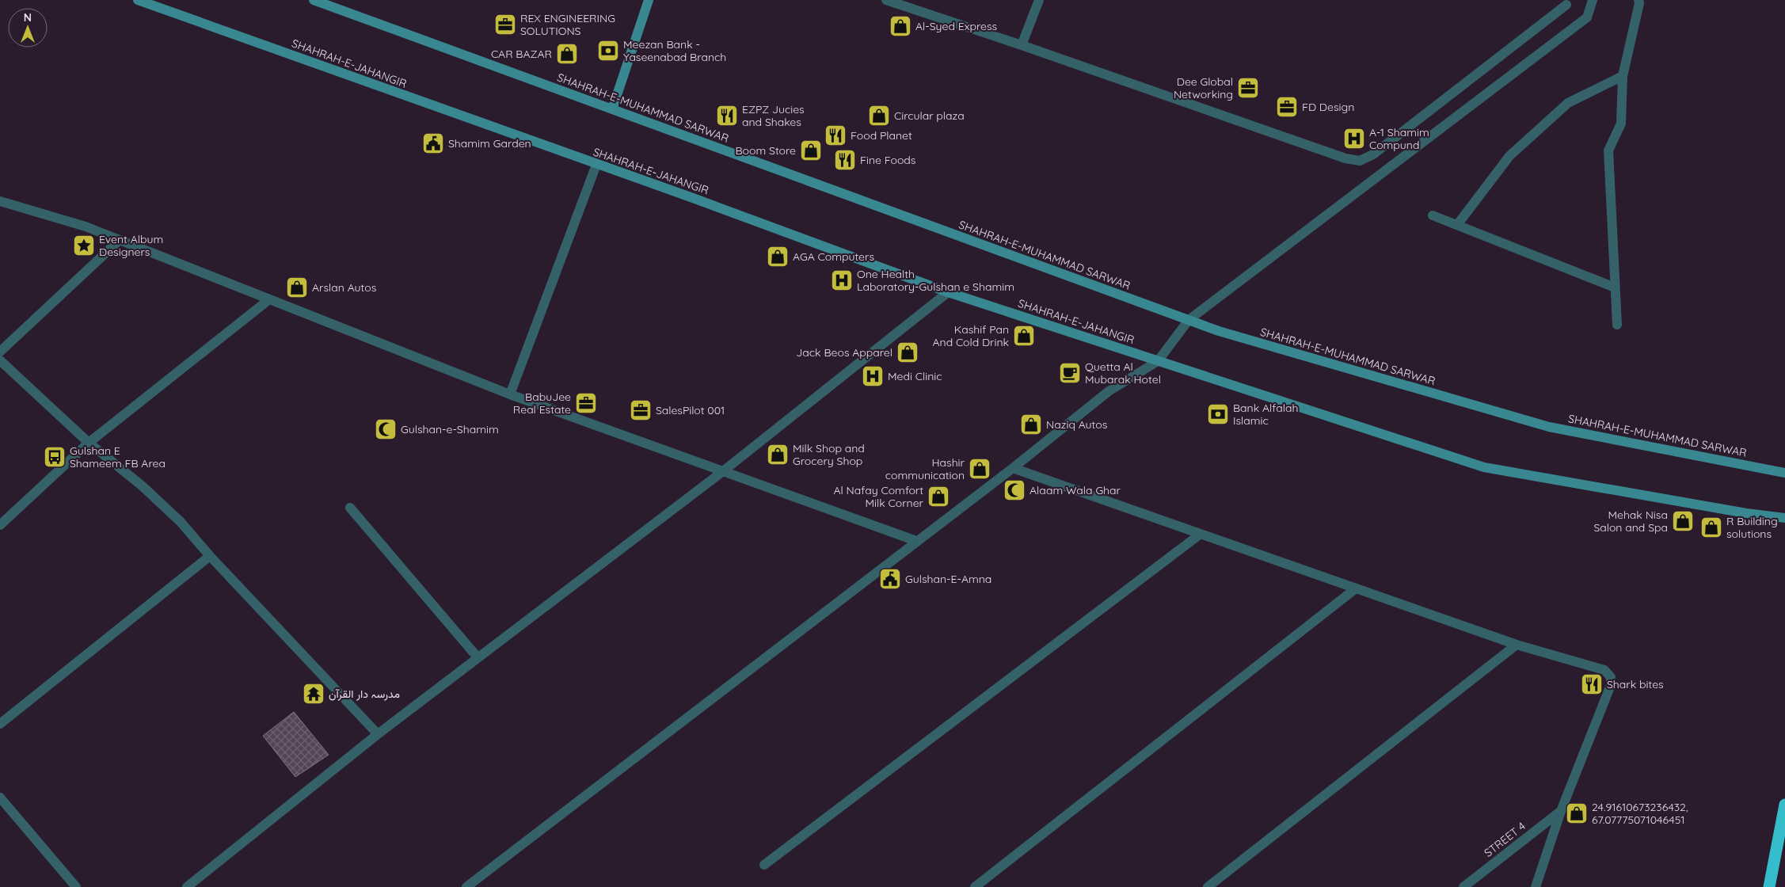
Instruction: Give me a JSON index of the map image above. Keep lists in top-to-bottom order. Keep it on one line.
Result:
{"streets":{"main road":["SHAHRAH-E-JAHANGIR","SHAHRAH-E-MUHAMMAD SARWAR"],"street":["STREET 4"]},"places":{"office":["REX ENGINEERING SOLUTIONS","Dee Global Networking","FD Design","BabuJee Real Estate","SalesPilot 001"],"shop":["Al-Syed Express","CAR BAZAR","Circular plaza","Boom Store","AGA Computers","Arslan Autos","Kashif Pan And Cold Drink","Jack Beos Apparel","Naziq Autos","Milk Shop and Grocery Shop","Hashir communication","Al Nafay Comfort Milk Corner","Mehak Nisa Salon and Spa","R Building solutions","24.91610673236432, 67.07775071046451"],"bank":["Meezan Bank - Yaseenabad Branch","Bank Alfalah Islamic"],"restaurant":["EZPZ Jucies and Shakes","Food Planet","Fine Foods","Shark bites"],"hospital":["A-1 Shamim Compund","One Health Laboratory-Gulshan e Shamim","Medi Clinic"],"public building":["Shamim Garden","Gulshan-E-Amna"],"place":["Event Album Designers"],"cafe":["Quetta Al Mubarak Hotel"],"mosque":["Gulshan-e-Shamim","Alaam Wala Ghar"],"bus stop":["Gulshan E Shameem FB Area"],"temple":["مدرسہ دار القرآن"]},"north":"top"}
